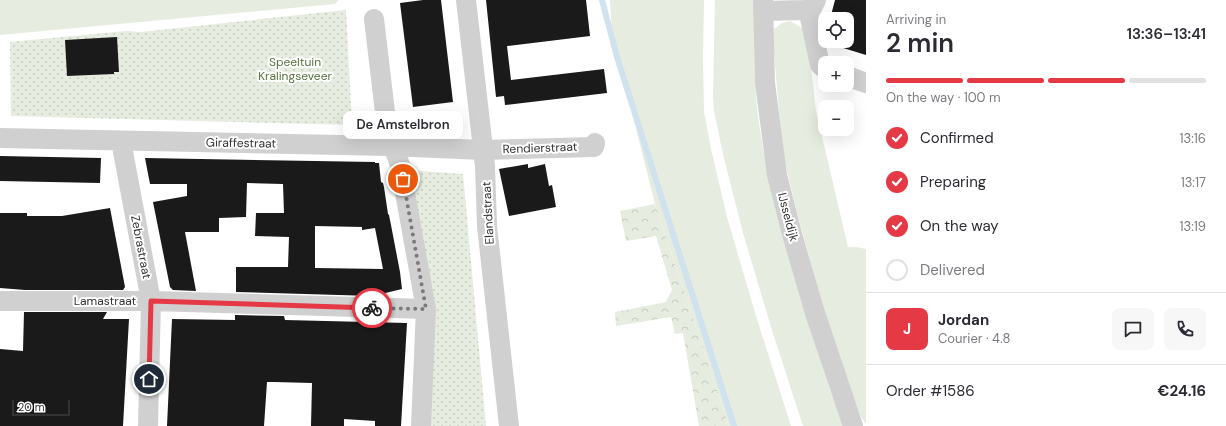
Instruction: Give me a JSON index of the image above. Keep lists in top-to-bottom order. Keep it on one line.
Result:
{"streets":{"street":["Giraffestraat","Rendierstraat","Elandstraat","IJsseldijk","Zebrastraat","Lamastraat"]},"crossings":[["Giraffestraat","Rendierstraat"],["Giraffestraat","Elandstraat"],["Giraffestraat","Zebrastraat"],["Rendierstraat","Elandstraat"],["Zebrastraat","Lamastraat"]],"parks":["Speeltuin Kralingseveer"],"places":["De Amstelbron"],"scale_bar":"20 m","page":{"heading":["2 min","Arriving in","13:36–13:41"],"panel":["Jordan","Courier · 4.8","Order #1586","€24.16"],"map_buttons":["+","−"],"bar":"On the way · 100 m","bubble":"De Amstelbron","list":[["Confirmed","13:16"],["Preparing","13:17"],["On the way","13:19"],"Delivered"],"round":"J","scale":"20 m"}}
